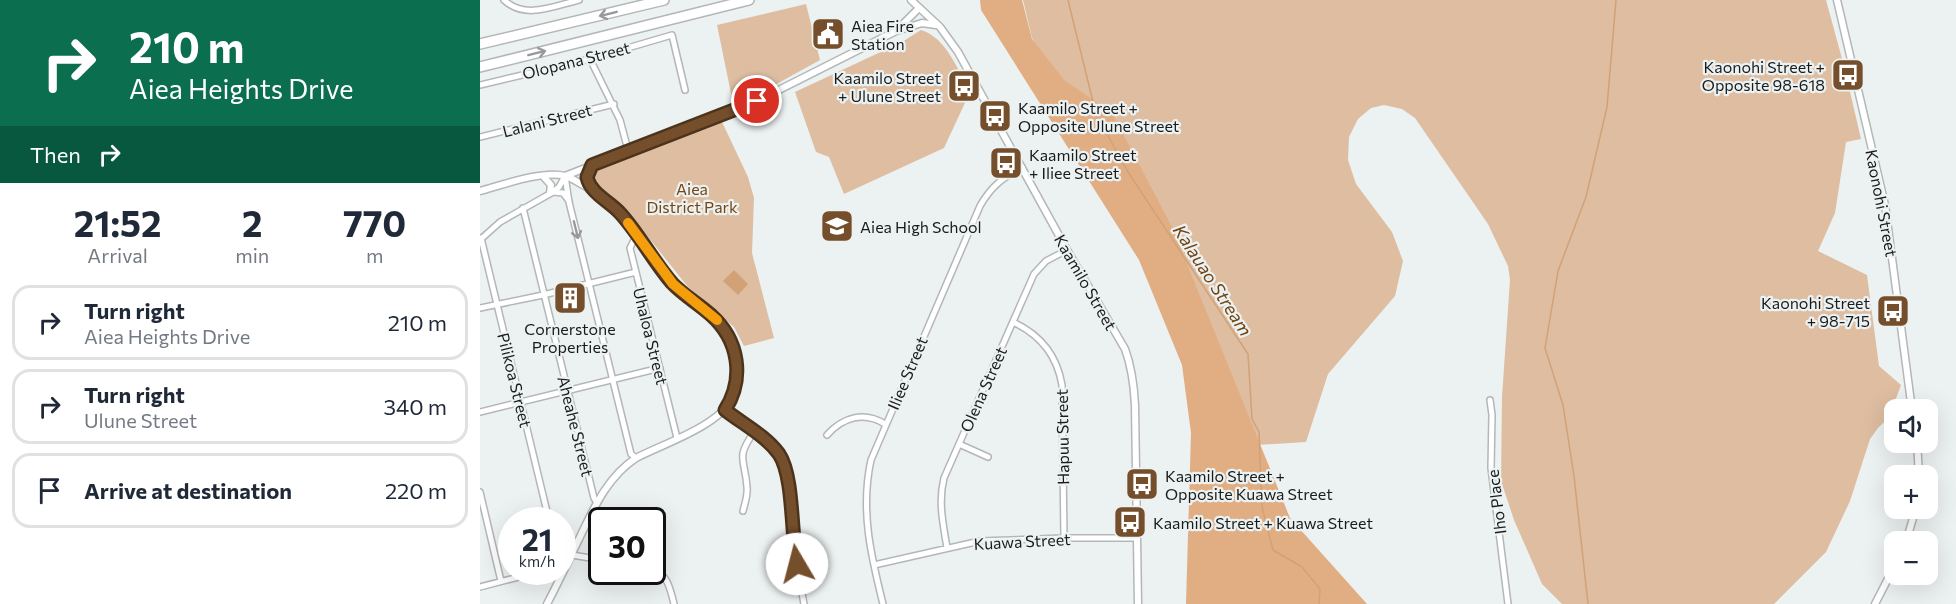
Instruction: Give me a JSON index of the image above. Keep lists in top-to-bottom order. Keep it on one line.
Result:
{"streets":{"street":["Olopana Street","Lalani Street","Kaonohi Street","Kaamilo Street","Uhaloa Street","Iliee Street","Pilikoa Street","Olena Street","Aheahe Street","Hapuu Street","Iho Place","Kuawa Street"]},"crossings":[["Kaamilo Street","Iliee Street"],["Kaamilo Street","Olena Street"],["Kaamilo Street","Kuawa Street"],["Iliee Street","Kuawa Street"],["Olena Street","Hapuu Street"],["Olena Street","Kuawa Street"],["Hapuu Street","Kuawa Street"]],"water":["Kalauao Stream"],"parks":["Aiea District Park"],"places":{"public building":["Aiea Fire Station"],"bus stop":["Kaonohi Street + Opposite 98-618","Kaamilo Street + Ulune Street","Kaamilo Street + Opposite Ulune Street","Kaamilo Street + Iliee Street","Kaonohi Street + 98-715","Kaamilo Street + Opposite Kuawa Street","Kaamilo Street + Kuawa Street"],"school or university":["Aiea High School"],"building":["Cornerstone Properties"]},"page":{"turn":["210 m","Aiea Heights Drive"],"then":"Then","eta":["21:52","Arrival","2","min","770","m"],"list":[{"name":"Turn right","note":"Aiea Heights Drive","value":"210 m"},{"name":"Turn right","note":"Ulune Street","value":"340 m"},{"name":"Arrive at destination","value":"220 m"}],"map_buttons":["+","−"],"speed":"21 km/h","limit":"30"}}
